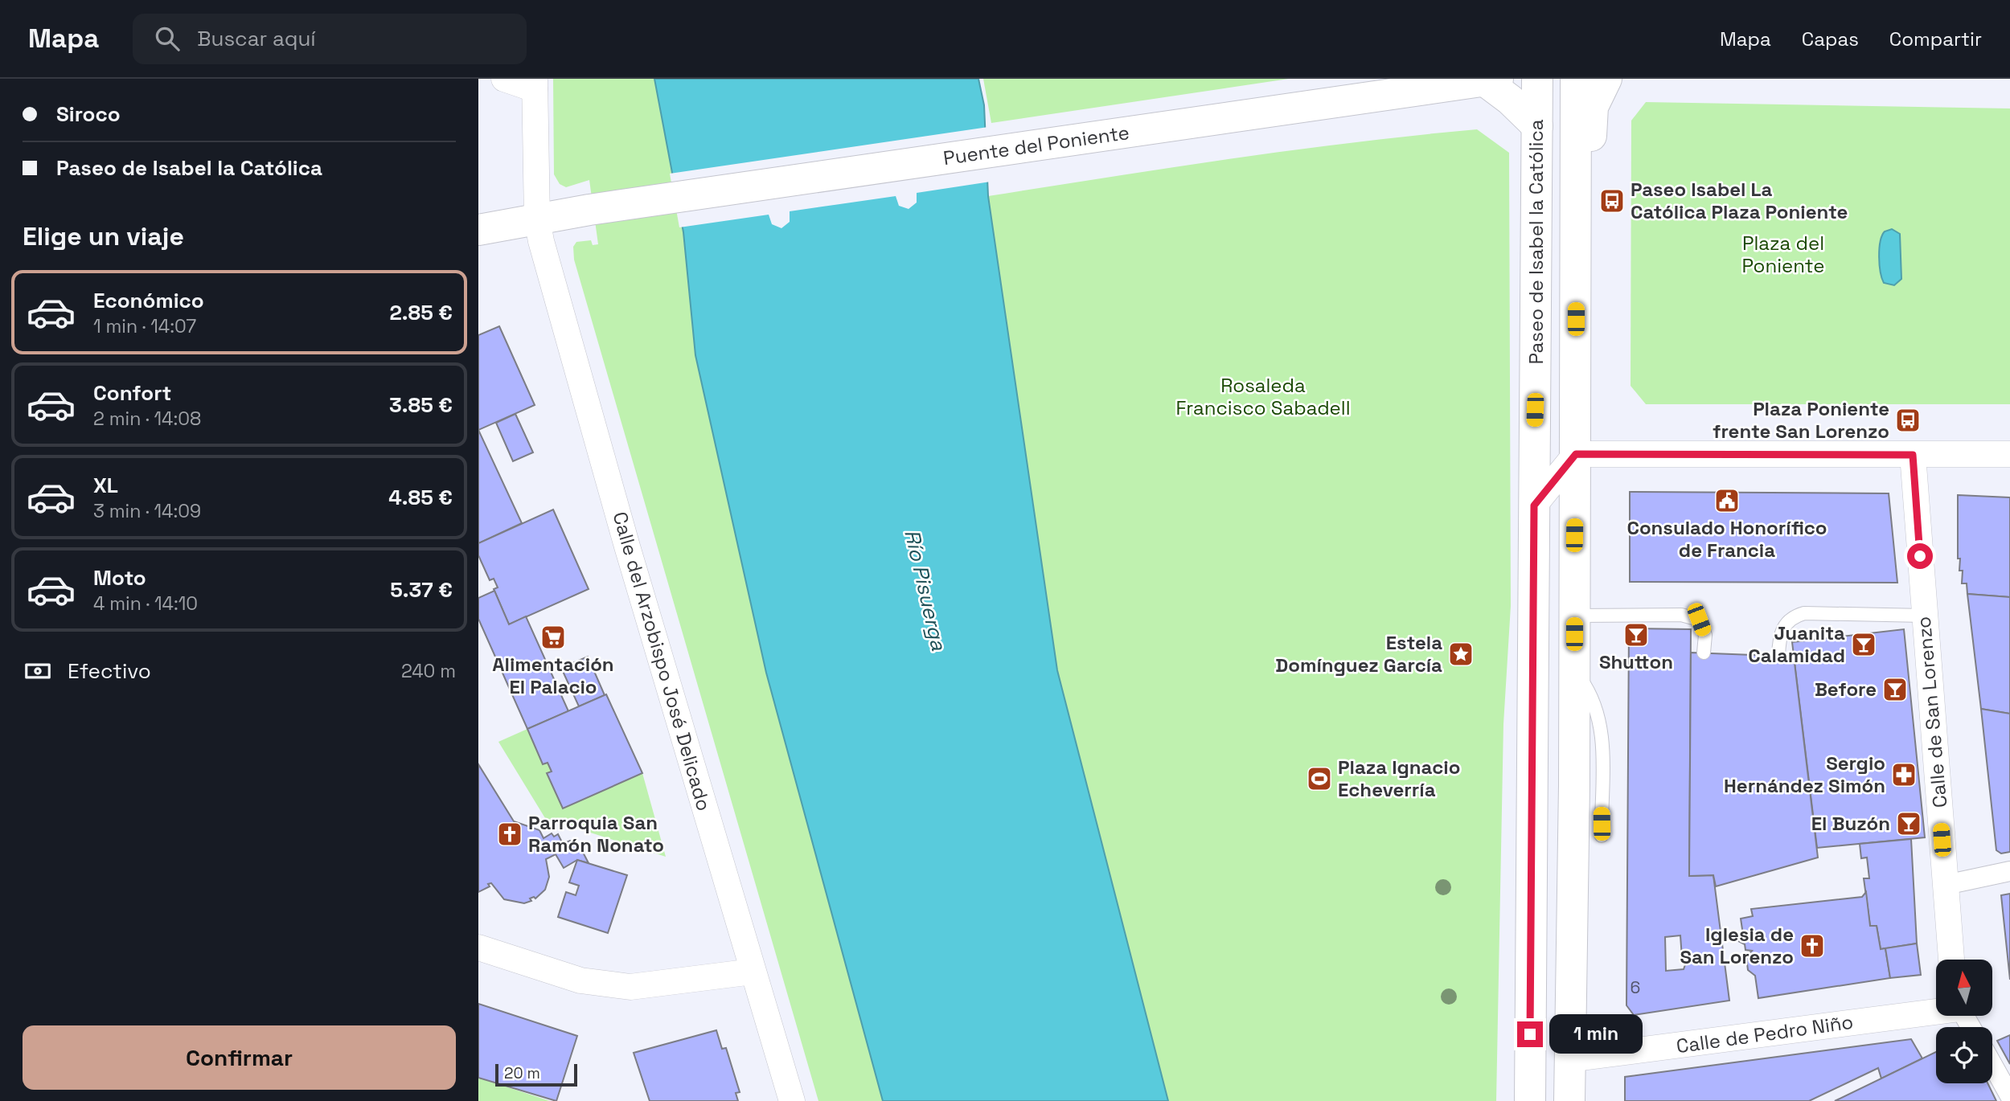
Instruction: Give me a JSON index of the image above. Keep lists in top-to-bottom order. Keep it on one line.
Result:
{"streets":{"main road":["Puente del Poniente","Paseo de Isabel la Católica"],"street":["Calle del Arzobispo José Delicado","Calle de San Lorenzo","Calle de Pedro Niño"]},"crossings":[["Puente del Poniente","Paseo de Isabel la Católica"],["Puente del Poniente","Calle del Arzobispo José Delicado"],["Paseo de Isabel la Católica","Calle de Pedro Niño"]],"water":["Río Pisuerga"],"parks":["Plaza del Poniente","Rosaleda Francisco Sabadell"],"places":{"bus stop":["Paseo Isabel La Católica Plaza Poniente","Plaza Poniente frente San Lorenzo"],"public building":["Consulado Honorífico de Francia"],"bar":["Shutton","Juanita Calamidad","Before","El Buzón"],"supermarket":["Alimentación El Palacio"],"place":["Estela Domínguez García"],"pharmacy":["Sergio Hernández Simón"],"sports":["Plaza Ignacio Echeverría"],"church":["Parroquia San Ramón Nonato","Iglesia de San Lorenzo"]},"house_numbers":["6"],"scale_bar":"20 m","north":"top","page":{"header":"Mapa","search":"Buscar aquí","nav":["Mapa","Capas","Compartir"],"banner":["Siroco","Paseo de Isabel la Católica"],"heading":"Elige un viaje","list":[{"name":"Económico","note":"1 min · 14:07","value":"2.85 €"},{"name":"Confort","note":"2 min · 14:08","value":"3.85 €"},{"name":"XL","note":"3 min · 14:09","value":"4.85 €"},{"name":"Moto","note":"4 min · 14:10","value":"5.37 €"}],"pay":["Efectivo","240 m"],"buttons":"Confirmar","bubble":"1 min","scale":"20 m"}}
